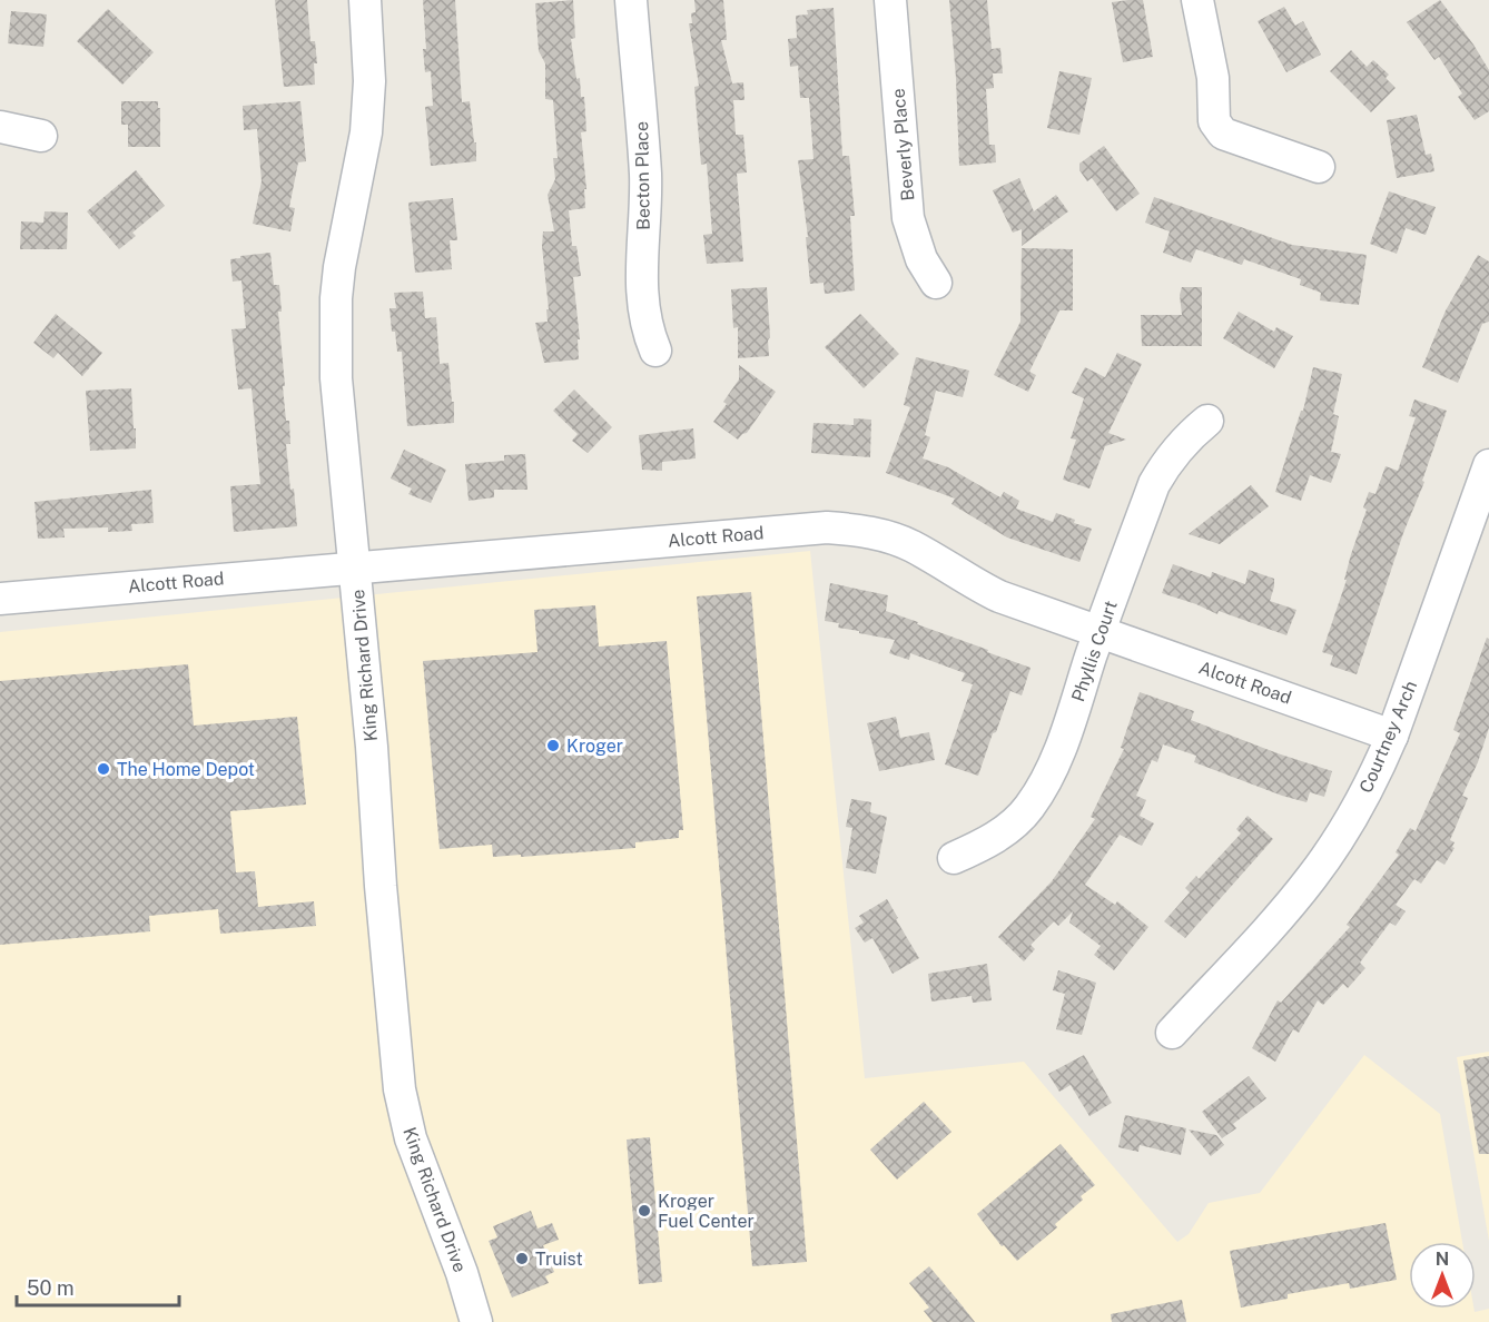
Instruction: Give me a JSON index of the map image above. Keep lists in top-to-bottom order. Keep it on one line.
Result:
{"streets":{"street":["Beverly Place","Becton Place","Alcott Road","Phyllis Court","King Richard Drive","Courtney Arch"]},"crossings":[["Alcott Road","Phyllis Court"],["Alcott Road","King Richard Drive"],["Alcott Road","Courtney Arch"]],"places":["Kroger","The Home Depot","Kroger Fuel Center","Truist"],"scale_bar":"50 m","north":"top"}
